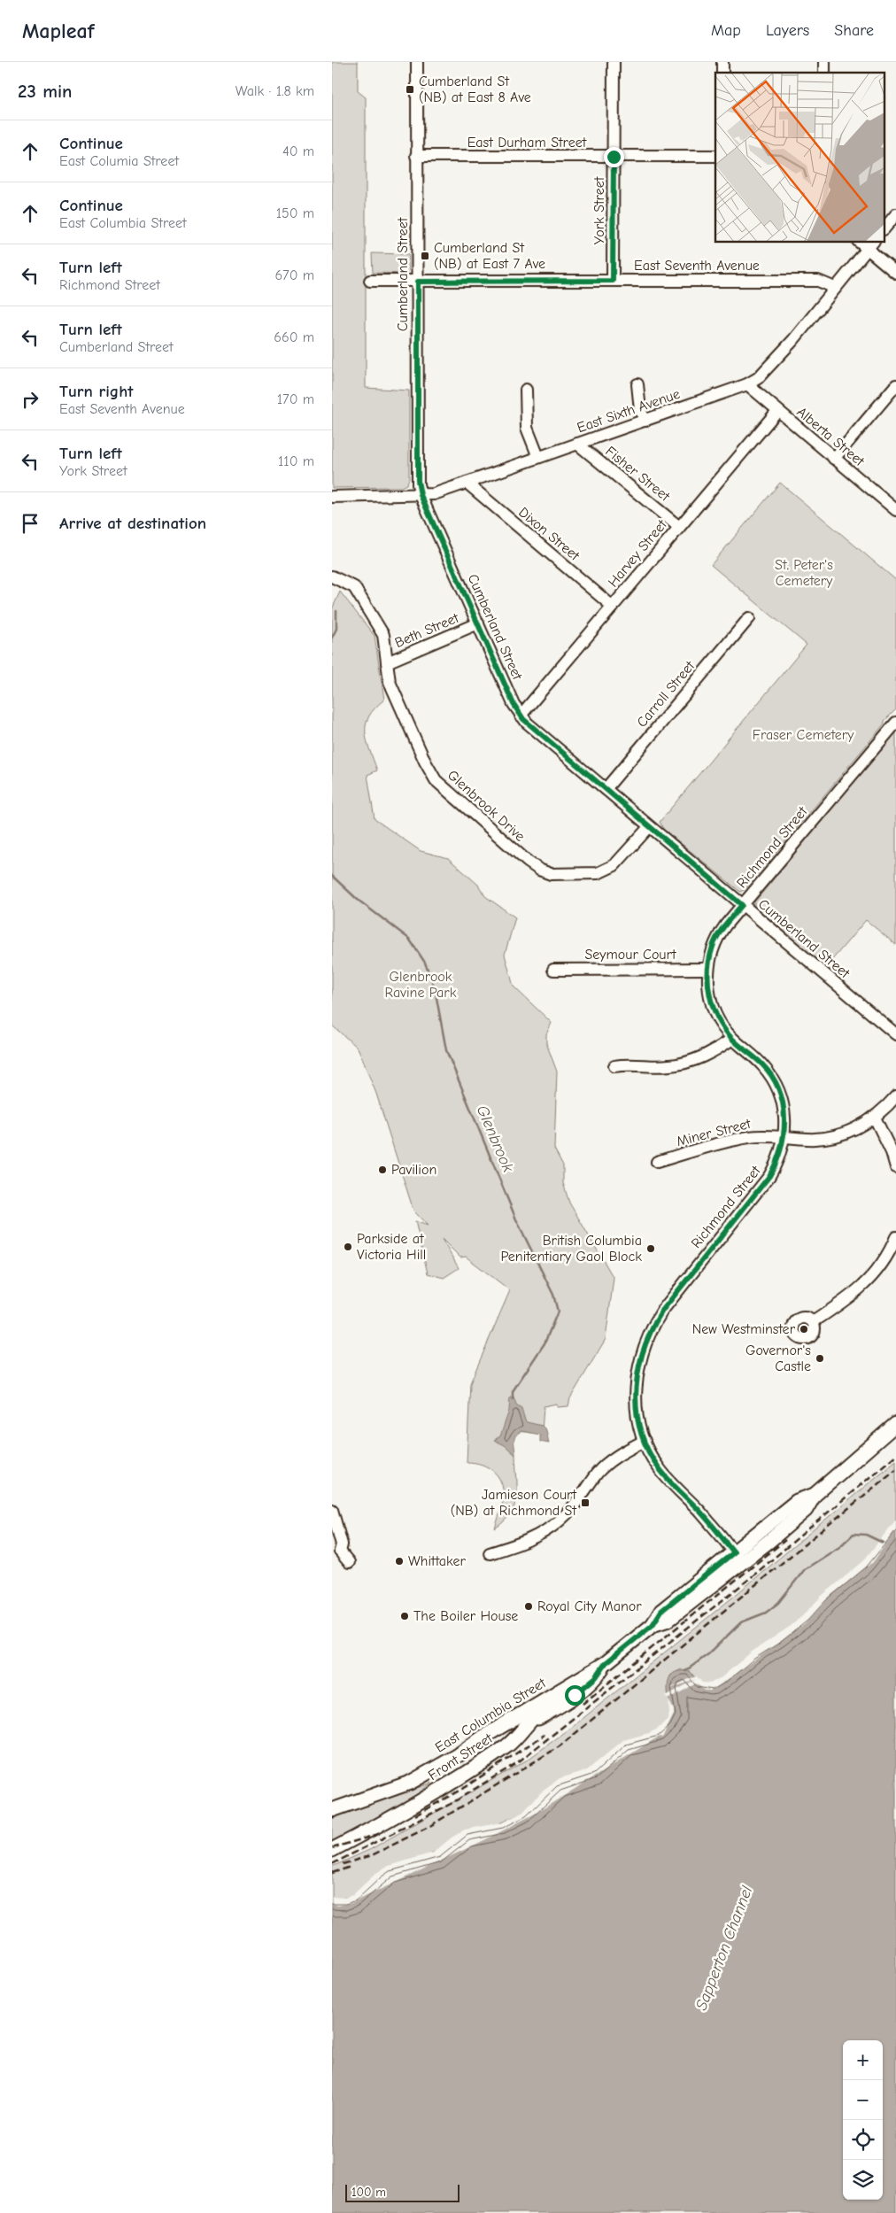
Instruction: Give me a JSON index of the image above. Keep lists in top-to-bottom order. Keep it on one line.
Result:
{"streets":{"main road":["East Columbia Street","Front Street"],"street":["East Durham Street","York Street","East Seventh Avenue","Cumberland Street","East Sixth Avenue","Alberta Street","Fisher Street","Dixon Street","Harvey Street","Beth Street","Carroll Street","Glenbrook Drive","Richmond Street","Seymour Court","Miner Street"]},"crossings":[["East Durham Street","York Street"],["East Durham Street","Cumberland Street"],["York Street","East Seventh Avenue"],["East Seventh Avenue","Cumberland Street"],["East Seventh Avenue","East Sixth Avenue"],["Cumberland Street","East Sixth Avenue"],["Cumberland Street","Harvey Street"],["Cumberland Street","Beth Street"],["Cumberland Street","Carroll Street"],["Cumberland Street","Glenbrook Drive"],["Cumberland Street","Richmond Street"],["East Sixth Avenue","Alberta Street"],["East Sixth Avenue","Fisher Street"],["East Sixth Avenue","Dixon Street"],["Alberta Street","Harvey Street"],["Fisher Street","Harvey Street"],["Dixon Street","Harvey Street"],["Beth Street","Glenbrook Drive"],["Richmond Street","Seymour Court"],["Richmond Street","Miner Street"],["Richmond Street","East Columbia Street"],["East Columbia Street","Front Street"]],"water":["Glenbrook","Sapperton Channel"],"parks":["St. Peter's Cemetery","Fraser Cemetery","Glenbrook Ravine Park"],"places":{"transit":["Cumberland St (NB) at East 8 Ave","Cumberland St (NB) at East 7 Ave","Jamieson Court (NB) at Richmond St"],"other":["Pavilion","Parkside at Victoria Hill","British Columbia Penitentiary Gaol Block","New Westminster","Governor's Castle","Whittaker","Royal City Manor","The Boiler House"]},"scale_bar":"100 m","page":{"header":"Mapleaf","nav":["Map","Layers","Share"],"heading":["23 min","Walk · 1.8 km"],"list":[["Continue","East Columia Street","40 m"],["Continue","East Columbia Street","150 m"],["Turn left","Richmond Street","670 m"],["Turn left","Cumberland Street","660 m"],["Turn right","East Seventh Avenue","170 m"],["Turn left","York Street","110 m"],"Arrive at destination"],"map_buttons":["+","−"],"scale":"100 m"}}
